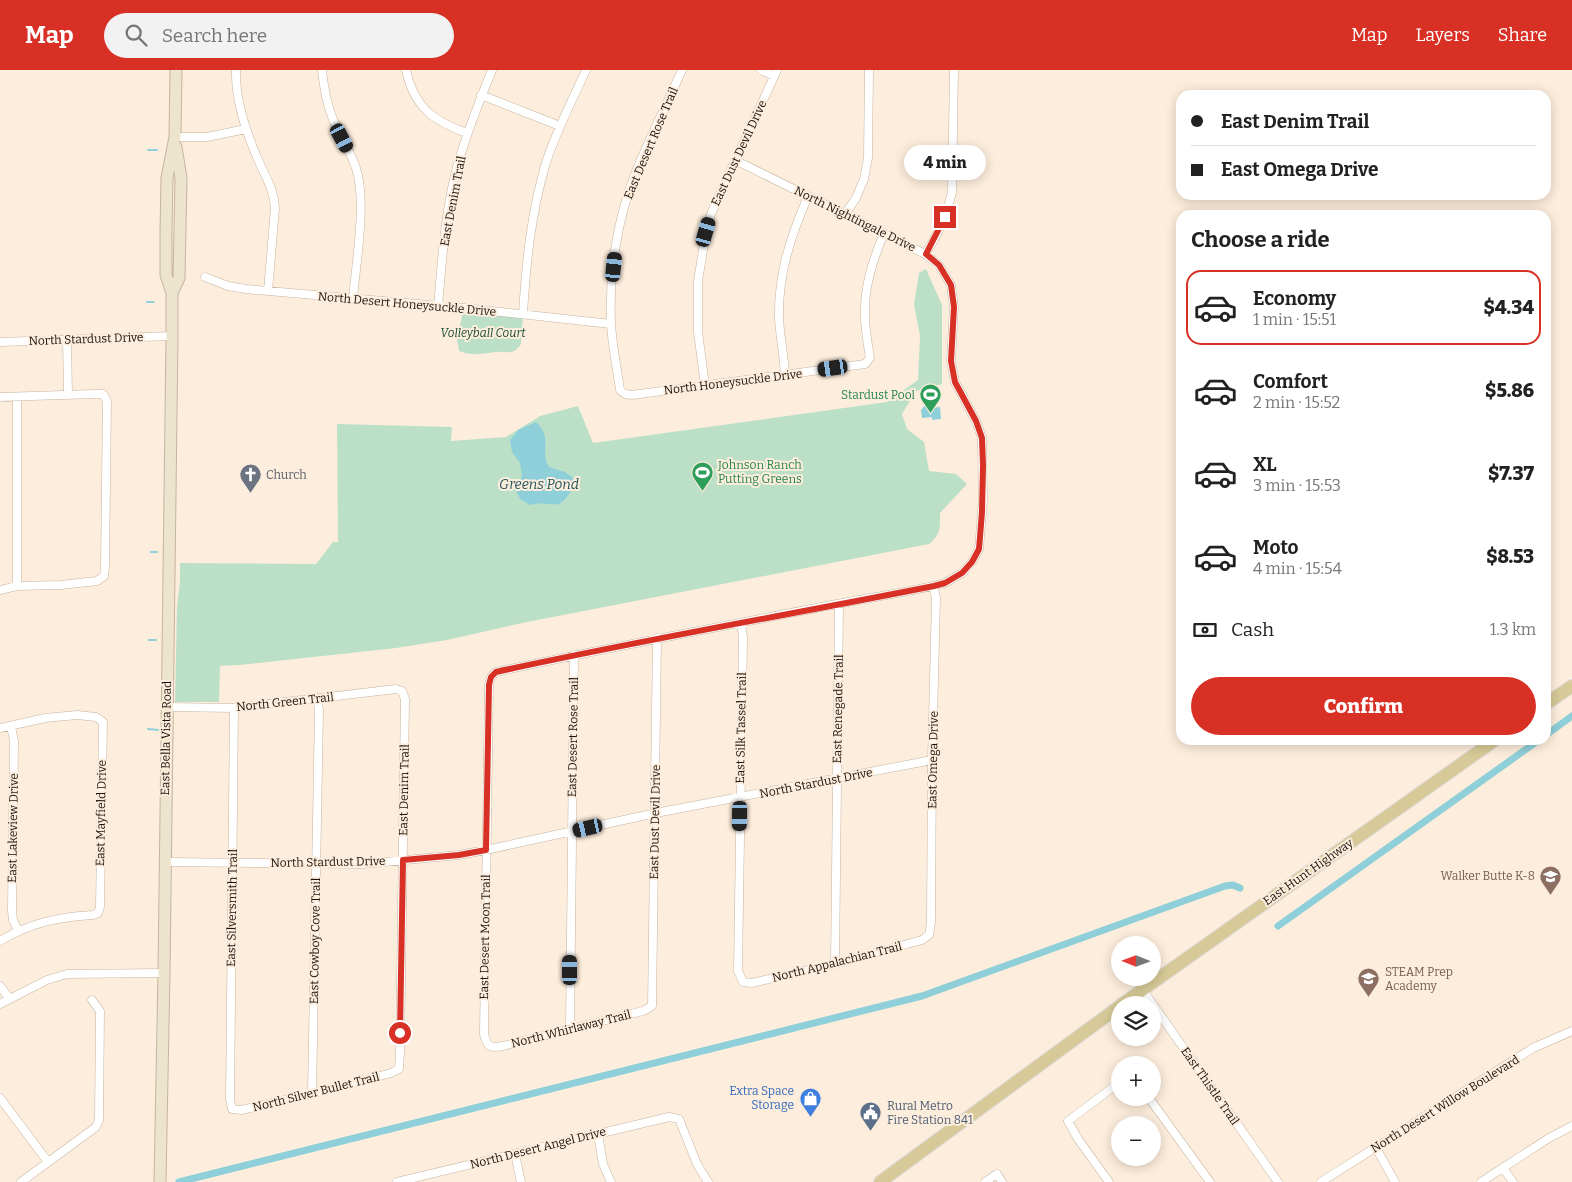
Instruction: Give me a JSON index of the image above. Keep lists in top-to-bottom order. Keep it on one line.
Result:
{"streets":{"main road":["East Hunt Highway"],"street":["East Desert Rose Trail","East Dust Devil Drive","East Denim Trail","North Nightingale Drive","North Desert Honeysuckle Drive","North Stardust Drive","North Honeysuckle Drive","North Green Trail","East Renegade Trail","East Silk Tassel Trail","East Bella Vista Road","East Omega Drive","East Mayfield Drive","East Lakeview Drive","East Silversmith Trail","East Desert Moon Trail","East Cowboy Cove Trail","North Appalachian Trail","North Whirlaway Trail","East Thistle Trail","North Silver Bullet Trail","North Desert Willow Boulevard","North Desert Angel Drive"]},"crossings":[["East Desert Rose Trail","North Nightingale Drive"],["East Desert Rose Trail","North Desert Honeysuckle Drive"],["East Desert Rose Trail","North Stardust Drive"],["East Desert Rose Trail","North Honeysuckle Drive"],["East Desert Rose Trail","North Whirlaway Trail"],["East Dust Devil Drive","North Nightingale Drive"],["East Dust Devil Drive","North Stardust Drive"],["East Dust Devil Drive","North Honeysuckle Drive"],["East Dust Devil Drive","North Whirlaway Trail"],["East Denim Trail","North Desert Honeysuckle Drive"],["East Denim Trail","North Stardust Drive"],["East Denim Trail","North Green Trail"],["East Denim Trail","North Silver Bullet Trail"],["North Nightingale Drive","North Honeysuckle Drive"],["North Nightingale Drive","East Renegade Trail"],["North Nightingale Drive","East Silk Tassel Trail"],["North Nightingale Drive","East Omega Drive"],["North Nightingale Drive","East Desert Moon Trail"],["North Stardust Drive","East Renegade Trail"],["North Stardust Drive","East Silk Tassel Trail"],["North Stardust Drive","East Bella Vista Road"],["North Stardust Drive","East Omega Drive"],["North Stardust Drive","East Silversmith Trail"],["North Stardust Drive","East Desert Moon Trail"],["North Stardust Drive","East Cowboy Cove Trail"],["North Green Trail","East Bella Vista Road"],["North Green Trail","East Silversmith Trail"],["North Green Trail","East Cowboy Cove Trail"],["East Renegade Trail","North Appalachian Trail"],["East Silk Tassel Trail","North Appalachian Trail"],["East Omega Drive","North Appalachian Trail"],["East Mayfield Drive","East Lakeview Drive"],["East Hunt Highway","East Thistle Trail"],["East Silversmith Trail","North Silver Bullet Trail"],["East Desert Moon Trail","North Whirlaway Trail"],["East Cowboy Cove Trail","North Silver Bullet Trail"]],"water":["Greens Pond"],"parks":["Volleyball Court"],"places":{"sports":["Stardust Pool","Johnson Ranch Putting Greens"],"church":["Church"],"school or university":["Walker Butte K-8","STEAM Prep Academy"],"shop":["Extra Space Storage"],"public building":["Rural Metro Fire Station 841"]},"north":"left","page":{"header":"Map","search":"Search here","nav":["Map","Layers","Share"],"banner":["East Denim Trail","East Omega Drive"],"bubble":"4 min","heading":"Choose a ride","list":[{"name":"Economy","note":"1 min · 15:51","value":"$4.34"},{"name":"Comfort","note":"2 min · 15:52","value":"$5.86"},{"name":"XL","note":"3 min · 15:53","value":"$7.37"},{"name":"Moto","note":"4 min · 15:54","value":"$8.53"}],"pay":["Cash","1.3 km"],"buttons":"Confirm","map_buttons":["+","−"]}}
